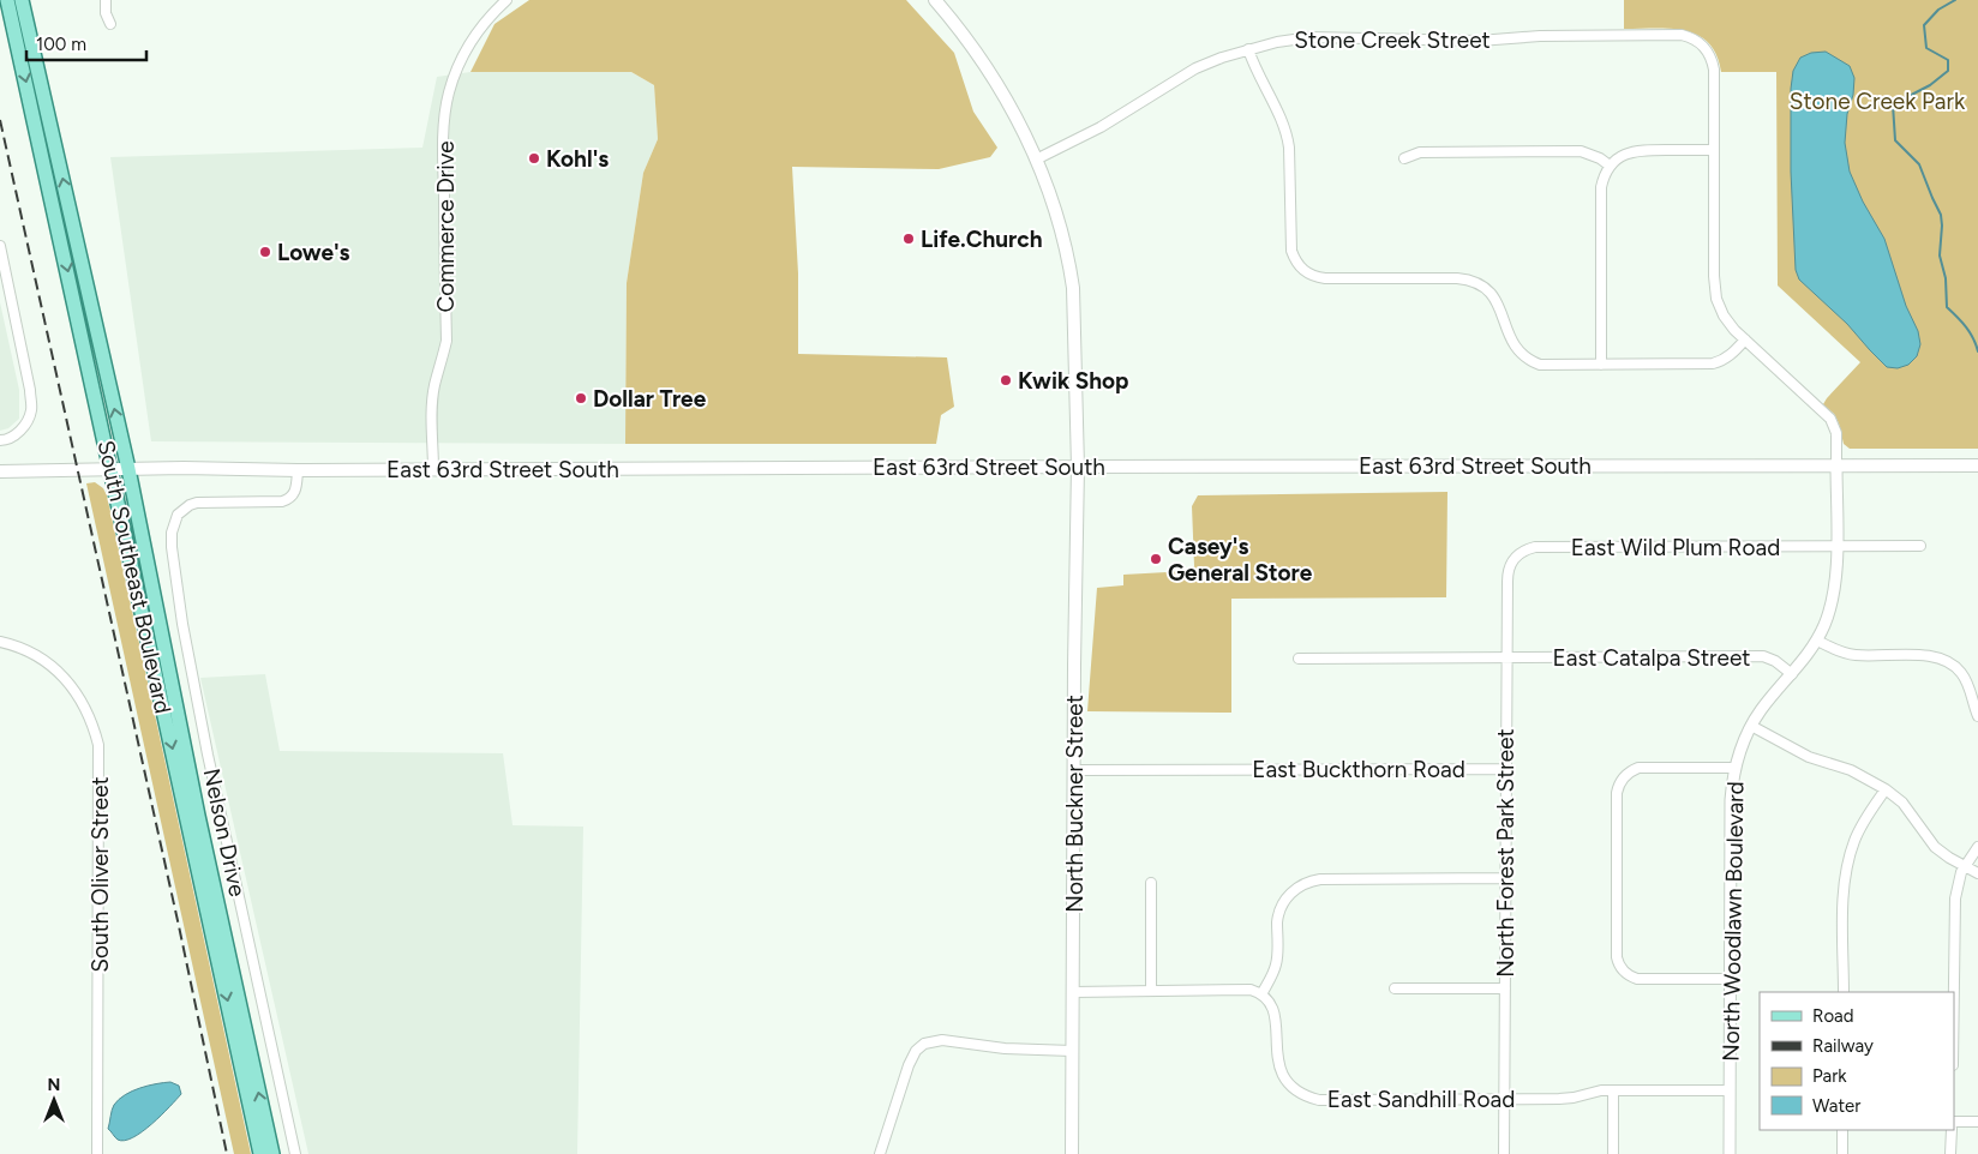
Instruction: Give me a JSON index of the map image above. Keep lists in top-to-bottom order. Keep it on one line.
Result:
{"streets":{"main road":["East 63rd Street South","South Southeast Boulevard","North Buckner Street"],"street":["Stone Creek Street","Commerce Drive","East Wild Plum Road","East Catalpa Street","East Buckthorn Road","Nelson Drive","North Forest Park Street","South Oliver Street","North Woodlawn Boulevard","East Sandhill Road"]},"crossings":[["Stone Creek Street","North Buckner Street"],["Commerce Drive","East 63rd Street South"],["East 63rd Street South","South Southeast Boulevard"],["East 63rd Street South","North Buckner Street"],["East 63rd Street South","Nelson Drive"],["East 63rd Street South","North Woodlawn Boulevard"],["East Wild Plum Road","North Forest Park Street"],["East Wild Plum Road","North Woodlawn Boulevard"],["East Catalpa Street","North Forest Park Street"],["East Catalpa Street","North Woodlawn Boulevard"],["East Buckthorn Road","North Buckner Street"],["East Buckthorn Road","North Forest Park Street"],["North Forest Park Street","East Sandhill Road"],["North Woodlawn Boulevard","East Sandhill Road"]],"parks":["Stone Creek Park"],"places":["Kohl's","Life.Church","Lowe's","Kwik Shop","Dollar Tree","Casey's General Store"],"legend":["Road","Railway","Park","Water"],"scale_bar":"100 m","north":"top"}
